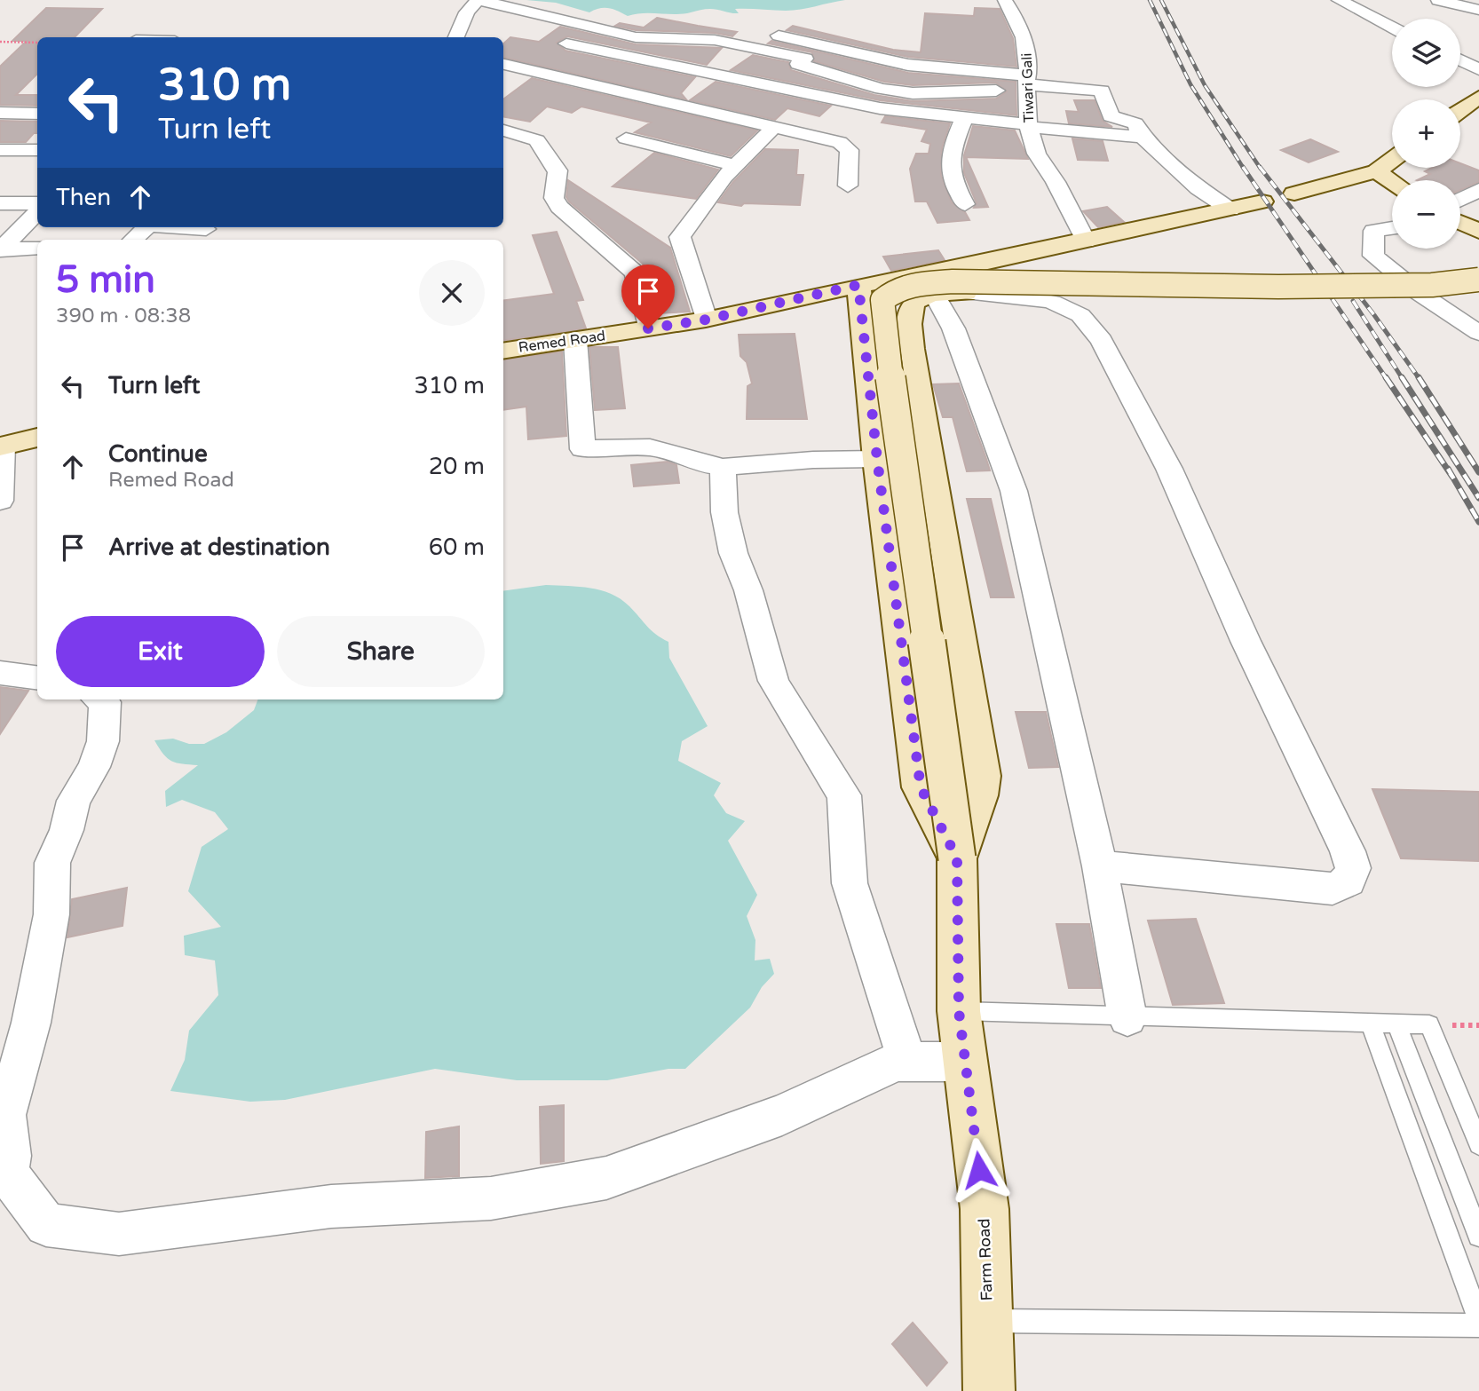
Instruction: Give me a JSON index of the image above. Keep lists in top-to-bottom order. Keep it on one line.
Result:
{"streets":{"street":["Tiwari Gali","Remed Road","Farm Road"]},"crossings":[["Remed Road","Farm Road"]],"page":{"map_buttons":["+","−"],"turn":["310 m","Turn left"],"then":"Then","heading":["5 min","390 m · 08:38"],"list":[{"name":"Turn left","value":"310 m"},{"name":"Continue","note":"Remed Road","value":"20 m"},{"name":"Arrive at destination","value":"60 m"}],"buttons":["Exit","Share"]}}
